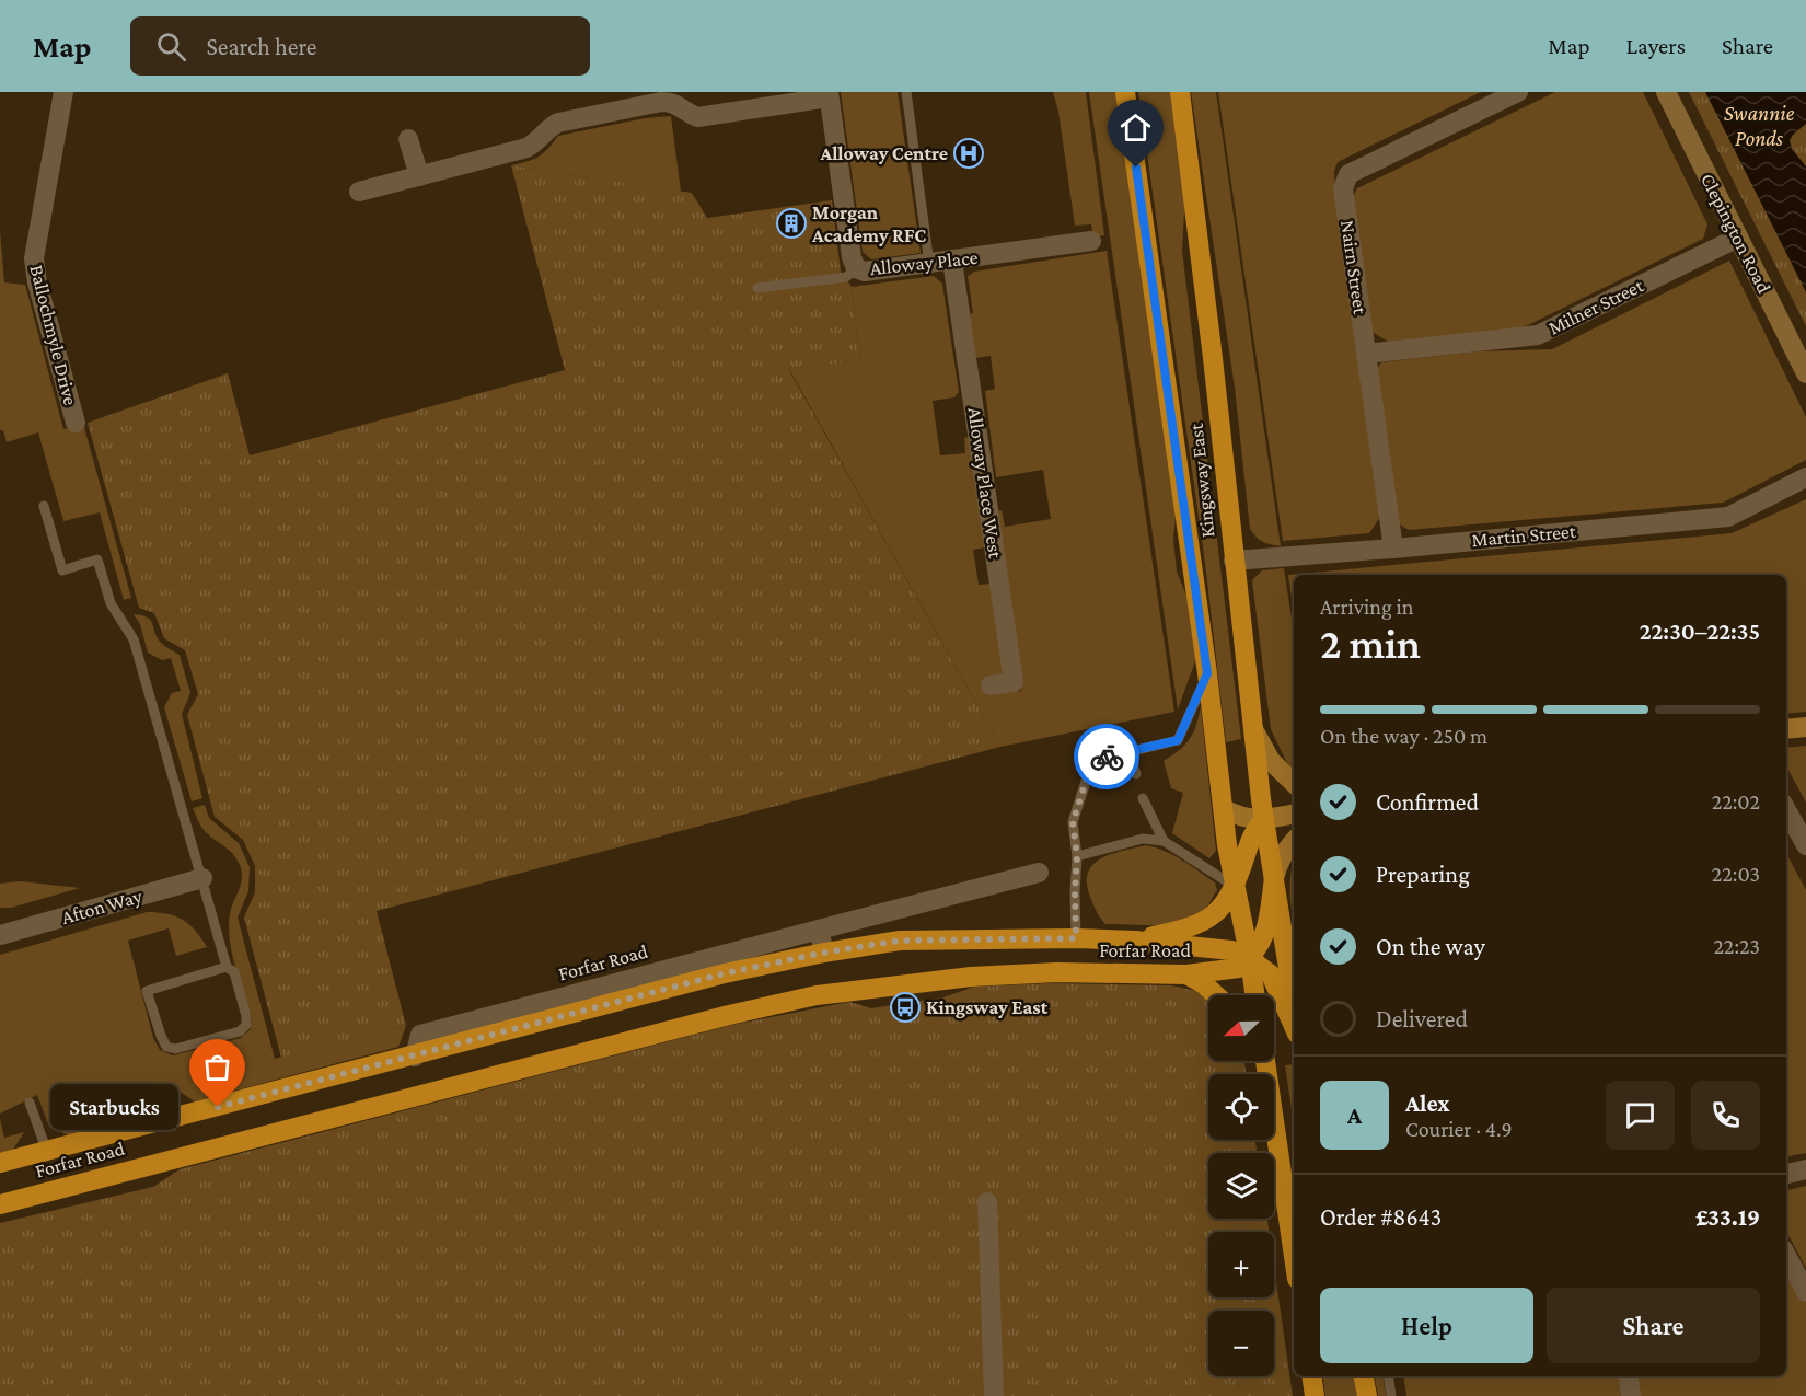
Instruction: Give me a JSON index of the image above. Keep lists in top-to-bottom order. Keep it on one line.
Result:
{"streets":{"highway":["Kingsway East","Forfar Road"],"street":["Clepington Road","Alloway Place","Nairn Street","Milner Street","Ballochmyle Drive","Alloway Place West","Martin Street","Afton Way"]},"crossings":[["Clepington Road","Milner Street"],["Alloway Place","Alloway Place West"],["Nairn Street","Milner Street"],["Nairn Street","Martin Street"],["Kingsway East","Martin Street"],["Kingsway East","Forfar Road"]],"water":["Swannie Ponds"],"places":{"hospital":["Alloway Centre"],"building":["Morgan Academy RFC"],"bus stop":["Kingsway East"],"other":["Starbucks"]},"north":"left","page":{"header":"Map","search":"Search here","nav":["Map","Layers","Share"],"heading":["2 min","Arriving in","22:30–22:35"],"panel":["Alex","Courier · 4.9","Order #8643","£33.19"],"bar":"On the way · 250 m","list":[["Confirmed","22:02"],["Preparing","22:03"],["On the way","22:23"],"Delivered"],"map_buttons":["+","−"],"round":"A","bubble":"Starbucks","buttons":["Help","Share"]}}
